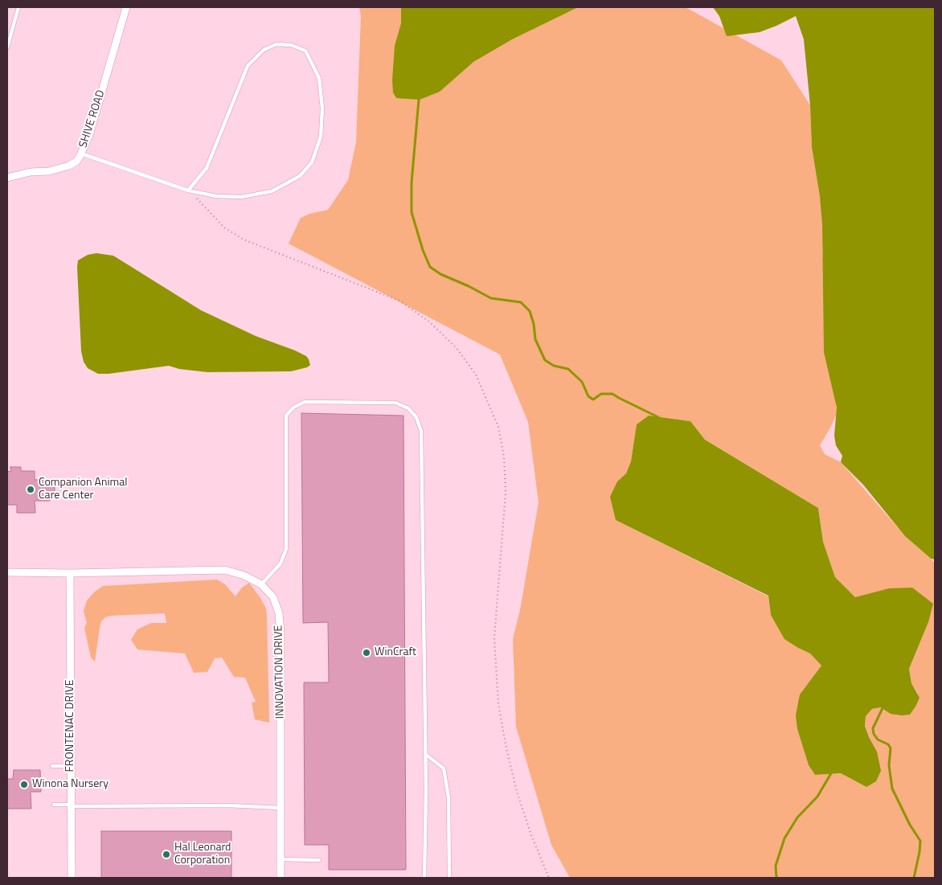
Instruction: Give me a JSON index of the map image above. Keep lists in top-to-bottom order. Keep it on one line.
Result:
{"streets":{"street":["SHIVE ROAD","INNOVATION DRIVE","FRONTENAC DRIVE"]},"crossings":[["INNOVATION DRIVE","FRONTENAC DRIVE"]],"places":["Companion Animal Care Center","WinCraft","Winona Nursery","Hal Leonard Corporation"]}
